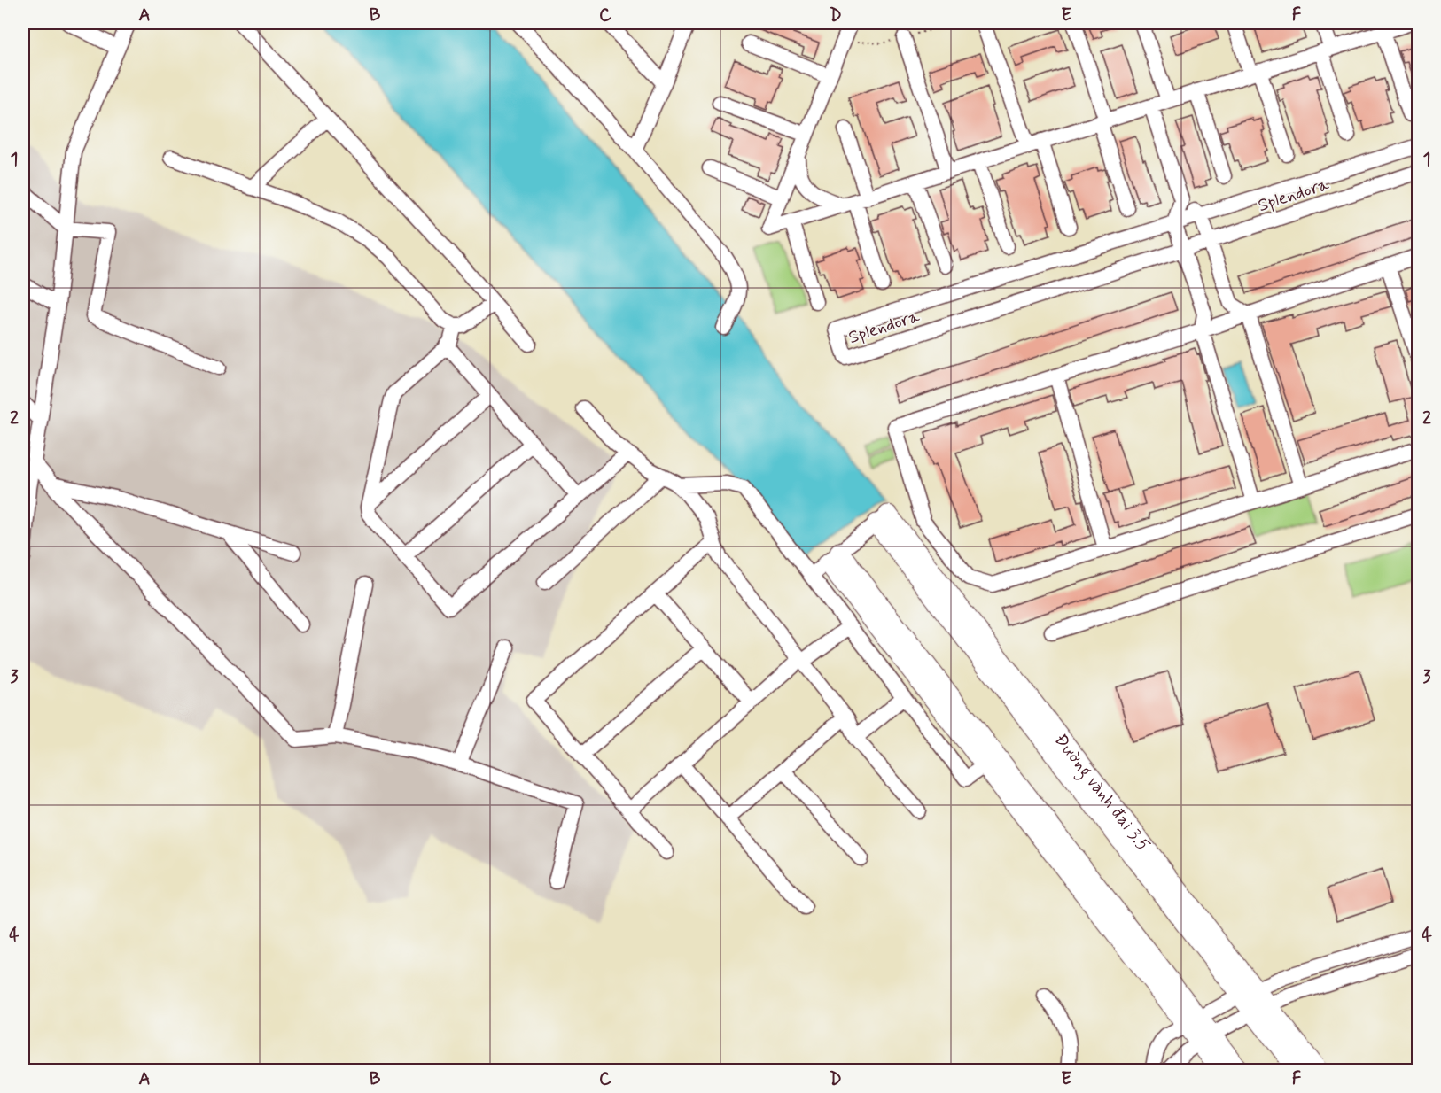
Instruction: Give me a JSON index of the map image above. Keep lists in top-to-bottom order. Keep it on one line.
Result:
{"streets":{"main road":["Đường vành đai 3.5"],"street":["Splendora"]},"grid":{"columns":["A","B","C","D","E","F"],"rows":["1","2","3","4"]}}
